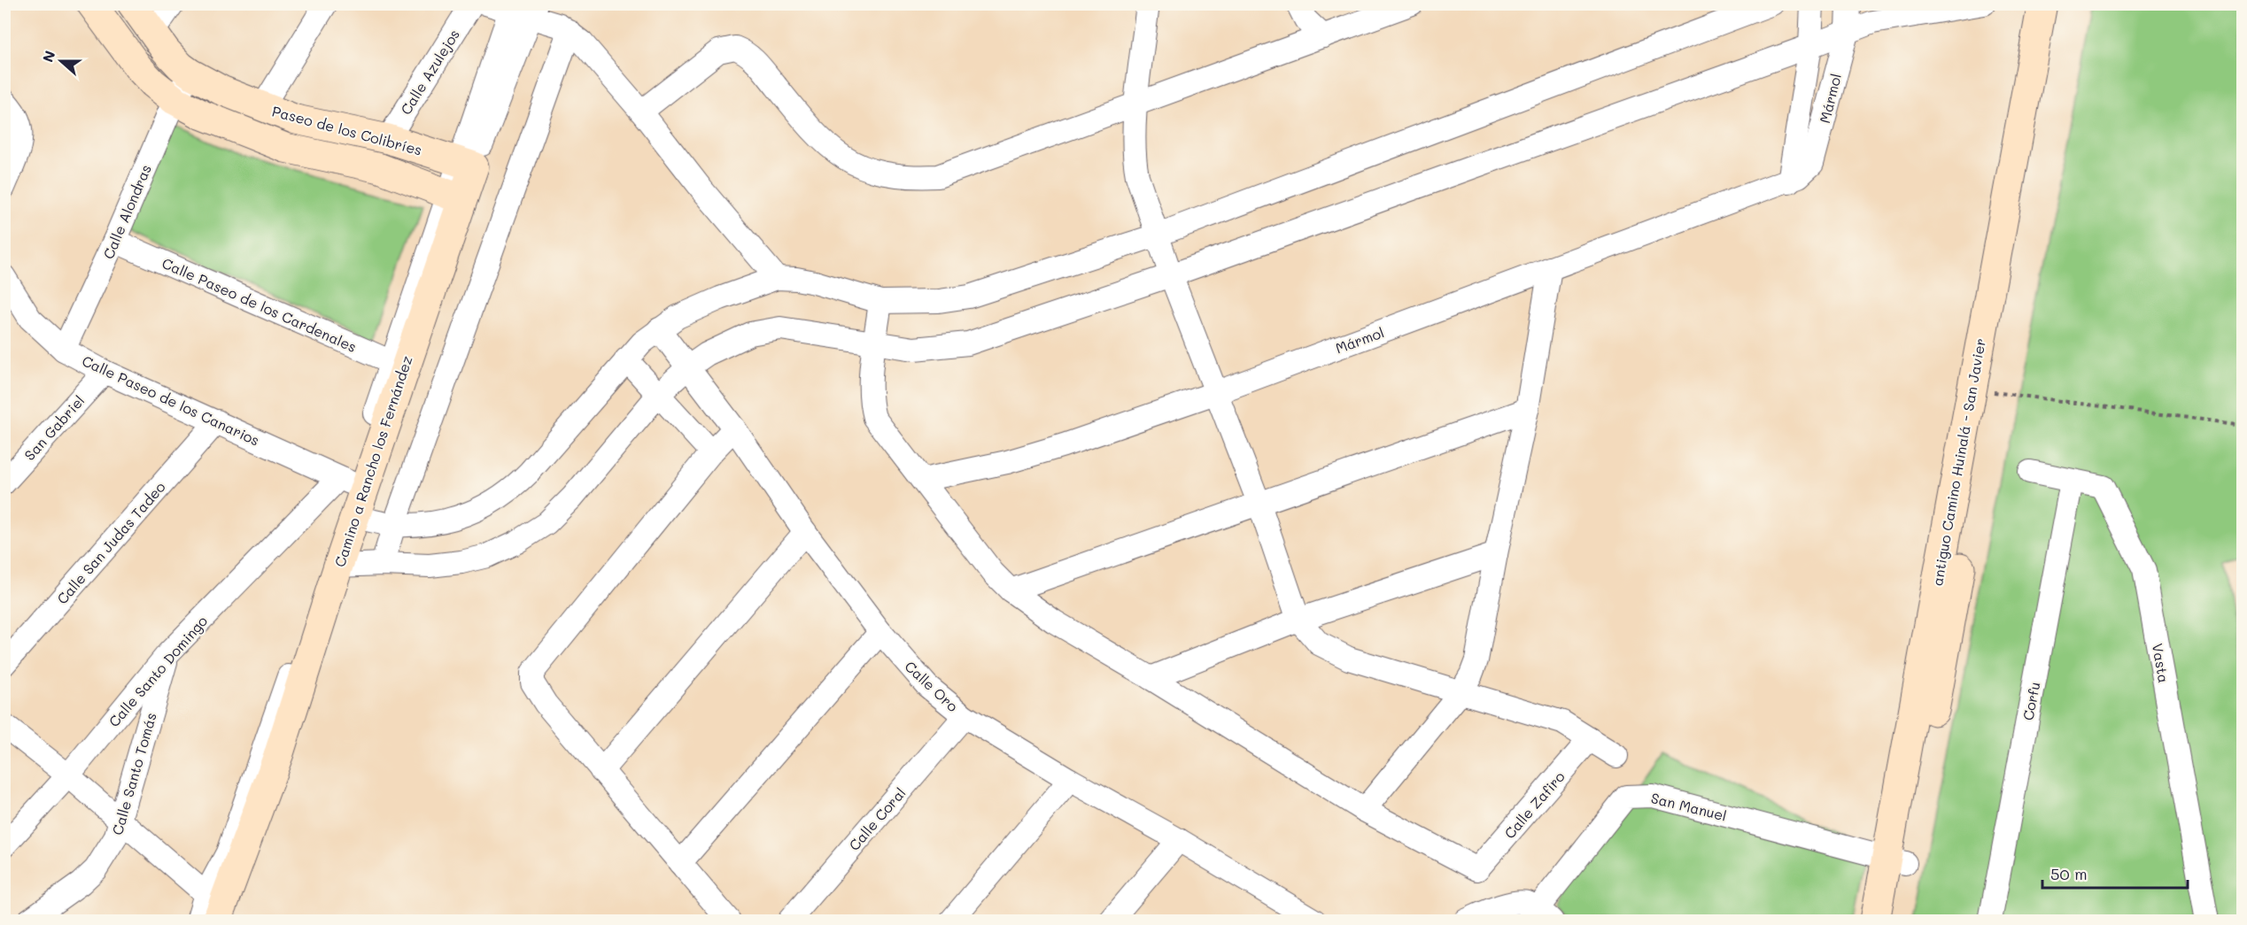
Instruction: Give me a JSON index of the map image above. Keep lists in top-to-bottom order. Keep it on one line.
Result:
{"streets":{"main road":["Paseo de los Colibríes","Camino a Rancho los Fernández","antiguo Camino Huinalá - San Javier"],"street":["Calle Azulejos","Mármol","Calle Alondras","Calle Paseo de los Cardenales","Calle Paseo de los Canarios","San Gabriel","Calle San Judas Tadeo","Vasta","Calle Santo Domingo","Calle Oro","Corfu","Calle Santo Tomás","Calle Zafiro","San Manuel","Calle Coral"]},"crossings":[["Calle Azulejos","Paseo de los Colibríes"],["Paseo de los Colibríes","Calle Alondras"],["Paseo de los Colibríes","Camino a Rancho los Fernández"],["Calle Alondras","Calle Paseo de los Cardenales"],["Calle Alondras","Calle Paseo de los Canarios"],["Calle Paseo de los Cardenales","Camino a Rancho los Fernández"],["Calle Paseo de los Canarios","San Gabriel"],["Calle Paseo de los Canarios","Camino a Rancho los Fernández"],["Calle Paseo de los Canarios","Calle San Judas Tadeo"],["Calle Paseo de los Canarios","Calle Santo Domingo"],["Camino a Rancho los Fernández","Calle Santo Domingo"],["antiguo Camino Huinalá - San Javier","San Manuel"],["Vasta","Corfu"],["Calle Santo Domingo","Calle Santo Tomás"],["Calle Oro","Calle Coral"]],"scale_bar":"50 m","north":"left"}
